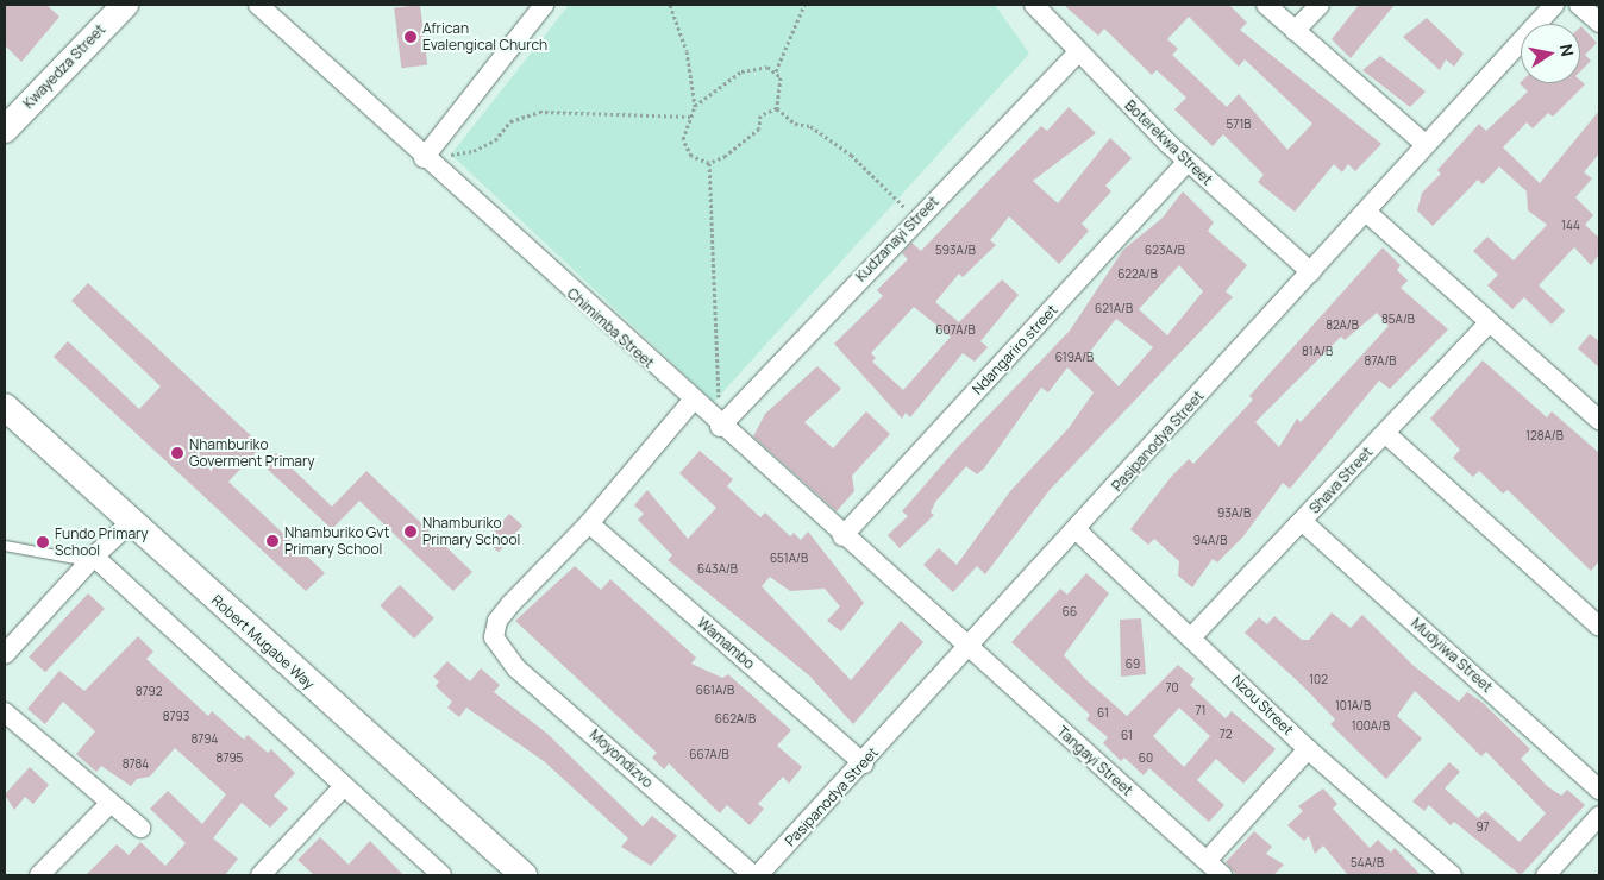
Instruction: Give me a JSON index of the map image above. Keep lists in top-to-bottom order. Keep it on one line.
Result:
{"streets":{"street":["Kwayedza Street","Boterekwa Street","Kudzanayi Street","Chimimba Street","Ndangariro street","Pasipanodya Street","Shava Street","Robert Mugabe Way","Wamambo","Mudyiwa Street","Nzou Street","Moyondizvo","Tangayi Street"]},"crossings":[["Boterekwa Street","Kudzanayi Street"],["Boterekwa Street","Ndangariro street"],["Boterekwa Street","Pasipanodya Street"],["Kudzanayi Street","Chimimba Street"],["Chimimba Street","Ndangariro street"],["Chimimba Street","Pasipanodya Street"],["Chimimba Street","Tangayi Street"],["Pasipanodya Street","Wamambo"],["Pasipanodya Street","Nzou Street"],["Pasipanodya Street","Tangayi Street"],["Shava Street","Mudyiwa Street"],["Shava Street","Nzou Street"],["Wamambo","Moyondizvo"]],"places":["African Evalengical Church","Nhamburiko Goverment Primary","Nhamburiko Primary School","Nhamburiko Gvt Primary School","Fundo Primary School"],"house_numbers":["571B","144","593A/B","623A/B","622A/B","621A/B","85A/B","82A/B","607A/B","81A/B","619A/B","87A/B","128A/B","93A/B","94A/B","651A/B","643A/B","66","69","102","70","661A/B","8792","101A/B","71","61","8793","662A/B","100A/B","72","61","8794","667A/B","8795","60","8784","97","54A/B"],"north":"right"}
